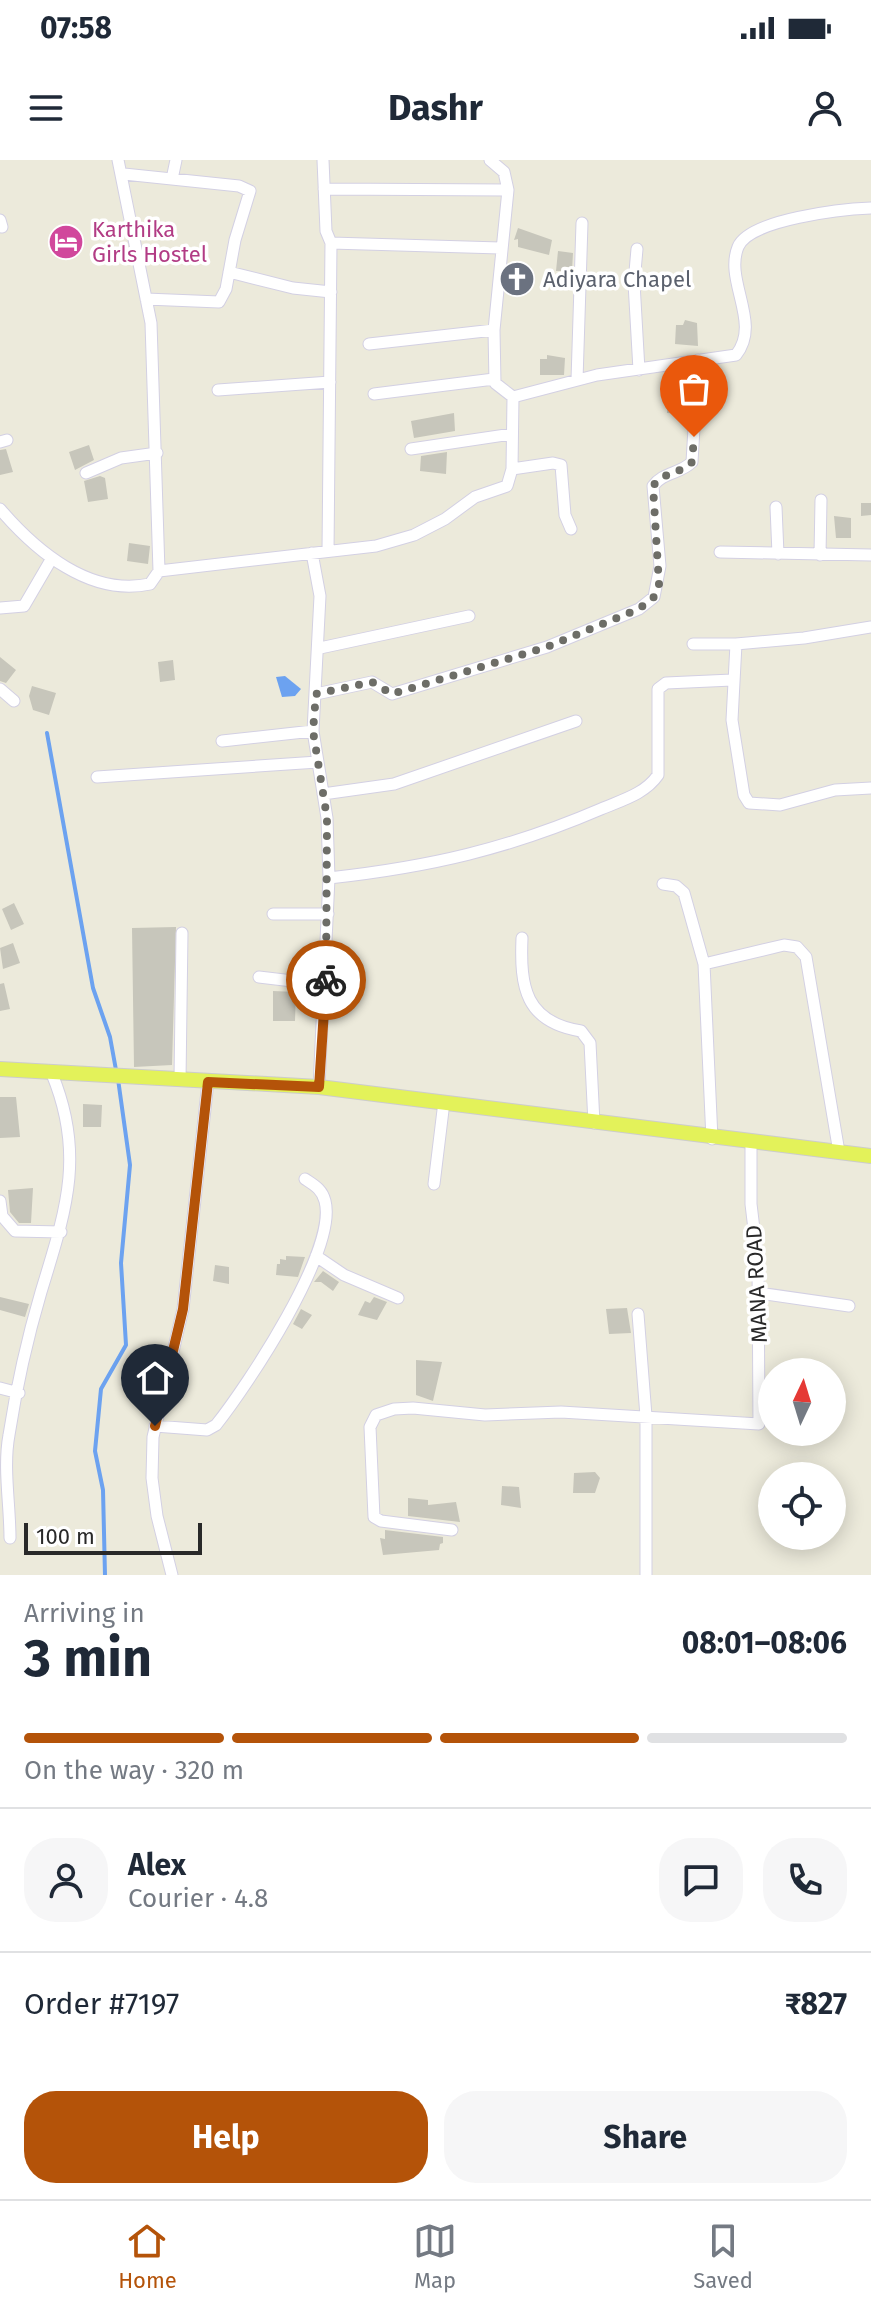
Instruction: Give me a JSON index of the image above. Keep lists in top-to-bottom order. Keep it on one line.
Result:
{"streets":{"street":["MANA ROAD"]},"places":{"hotel":["Karthika Girls Hostel"],"church":["Adiyara Chapel"]},"scale_bar":"100 m","north":"top","page":{"status":"07:58","header":"Dashr","scale":"100 m","heading":["3 min","Arriving in","08:01–08:06"],"panel":["Alex","Courier · 4.8","Order #7197","₹827"],"bar":"On the way · 320 m","buttons":["Help","Share"],"tabs":["Home","Map","Saved"]}}
